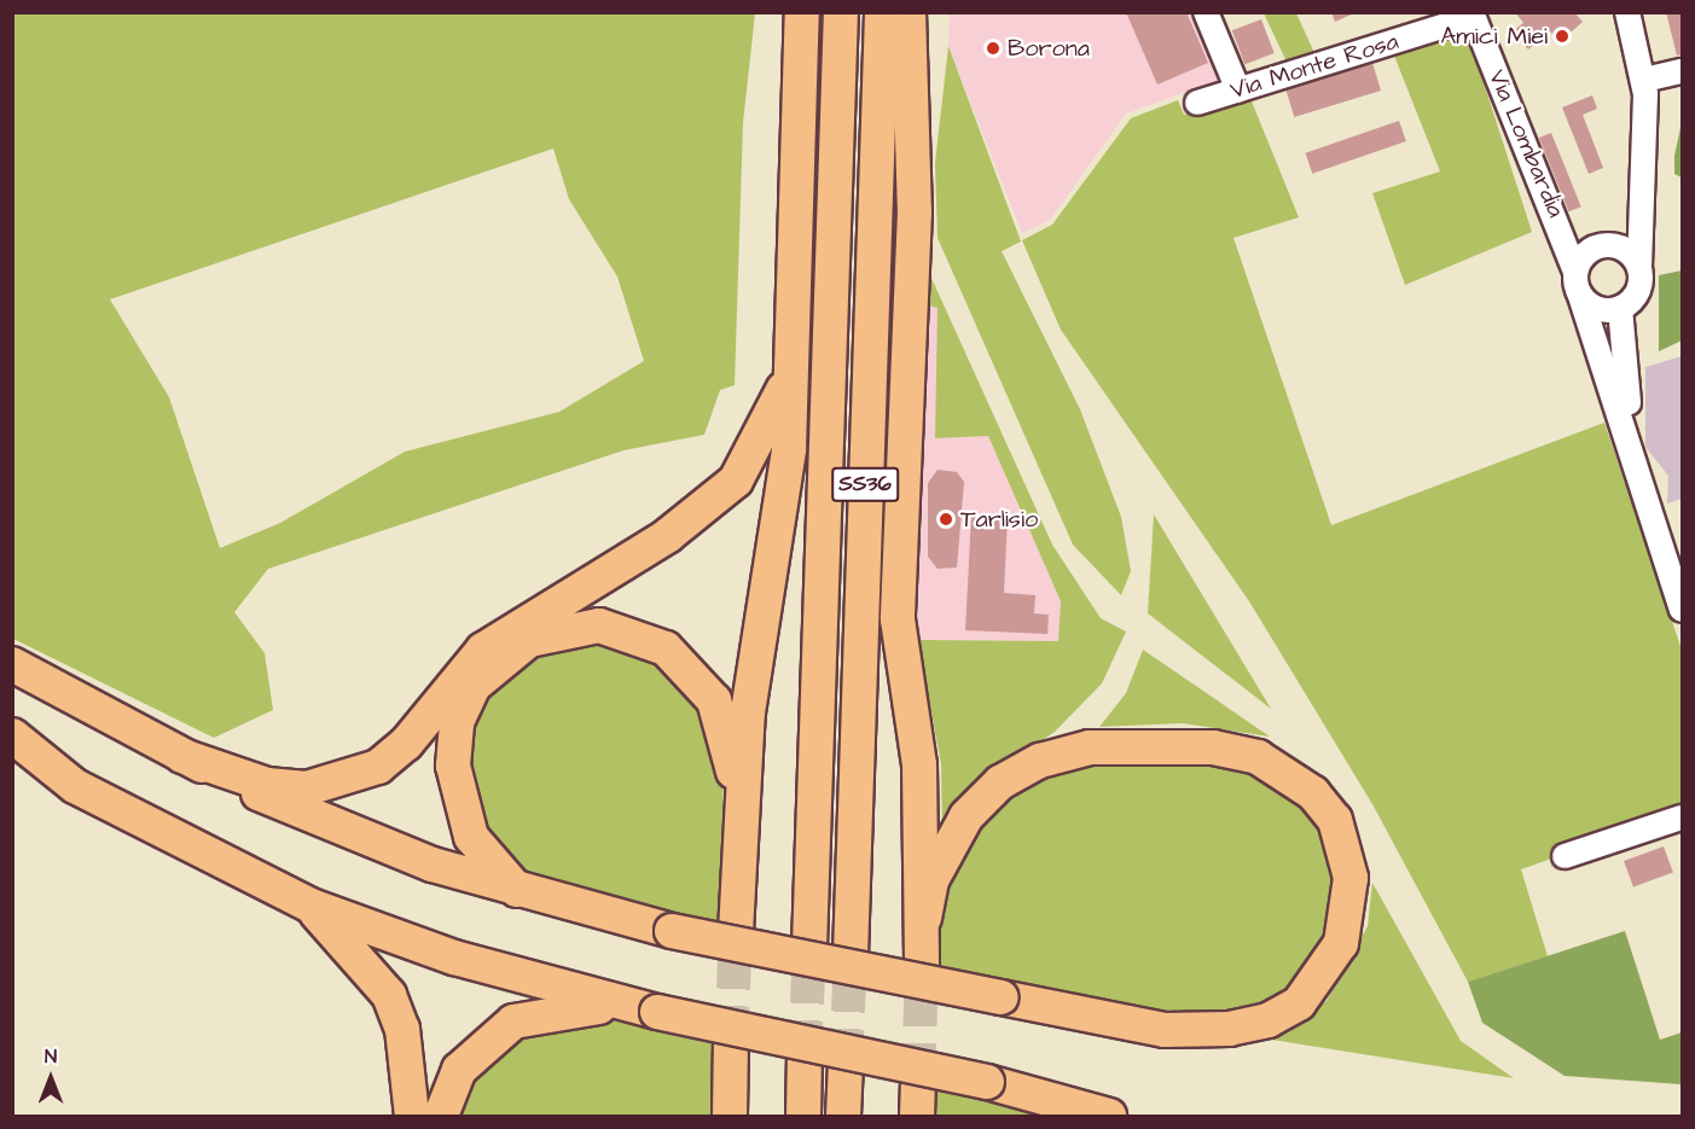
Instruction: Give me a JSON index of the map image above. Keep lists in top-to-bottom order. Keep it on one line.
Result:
{"streets":{"highway":["SS36"],"street":["Via Monte Rosa","Via Lombardia"]},"crossings":[["Via Monte Rosa","Via Lombardia"]],"places":["Amici Miei","Borona","Tarlisio"],"north":"top"}
